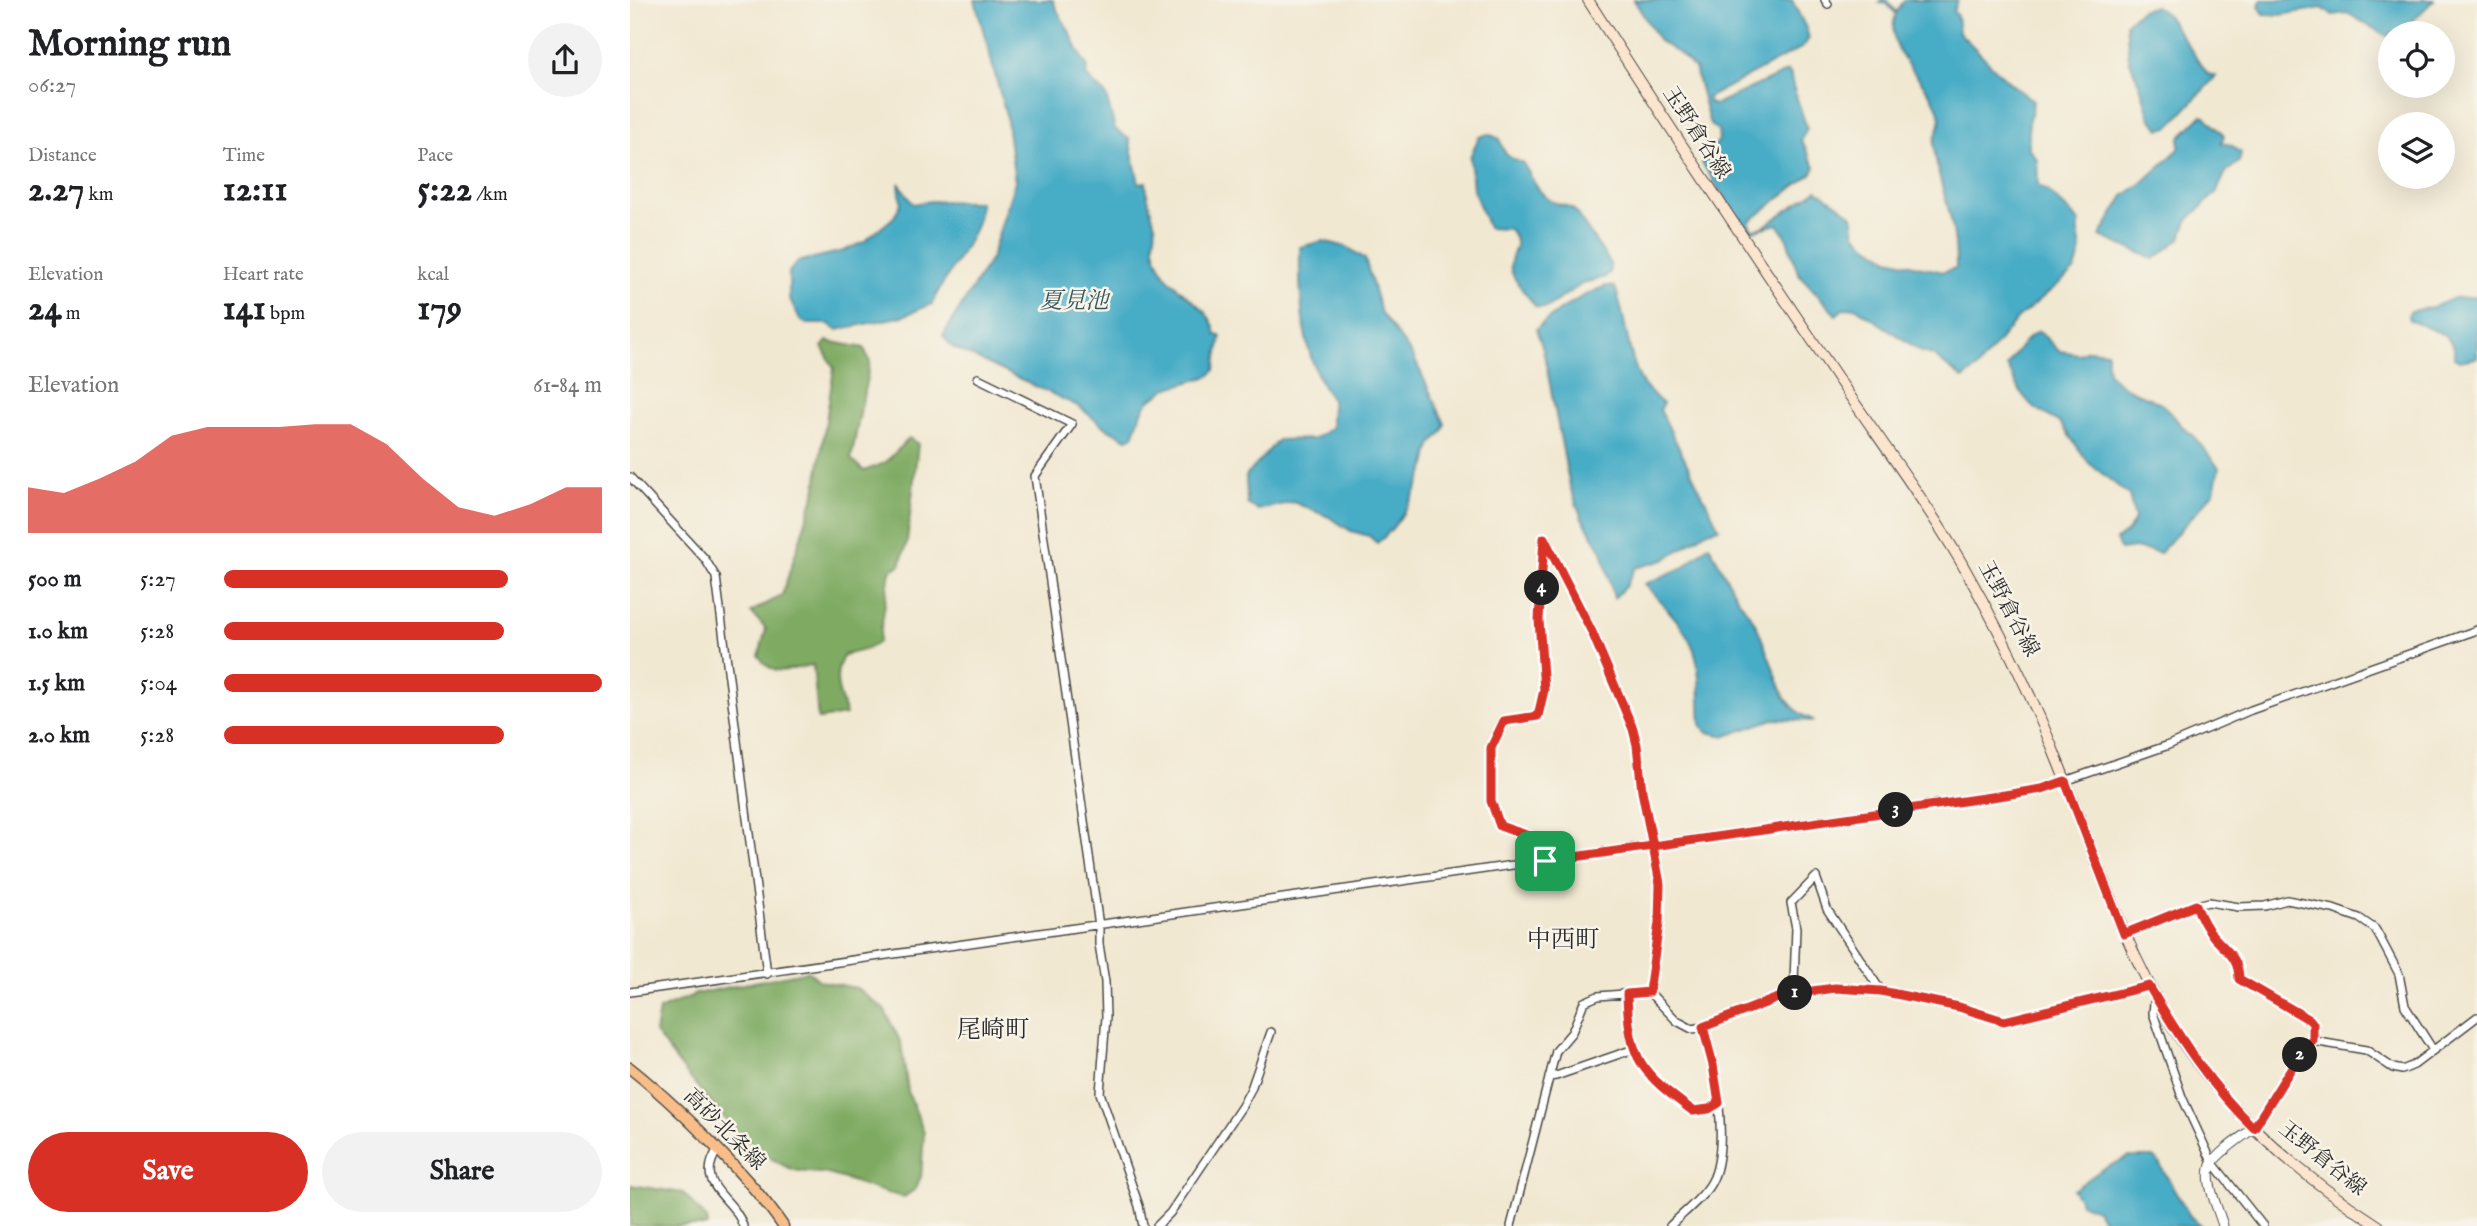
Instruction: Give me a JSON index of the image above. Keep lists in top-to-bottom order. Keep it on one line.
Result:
{"streets":{"main road":["玉野倉谷線","高砂北条線"]},"districts":["中西町","尾崎町"],"water":["夏見池"],"page":{"heading":["Morning run","06:27"],"stats":[["Distance","2.27 km"],["Time","12:11"],["Pace","5:22 /km"],["Elevation","24 m"],["Heart rate","141 bpm"],["kcal","179"]],"chart":["Elevation","61–84 m"],"list":[{"name":"500 m","note":"5:27"},{"name":"1.0 km","note":"5:28"},{"name":"1.5 km","note":"5:04"},{"name":"2.0 km","note":"5:28"}],"pins":["4","3","1","2"],"buttons":["Save","Share"]}}
